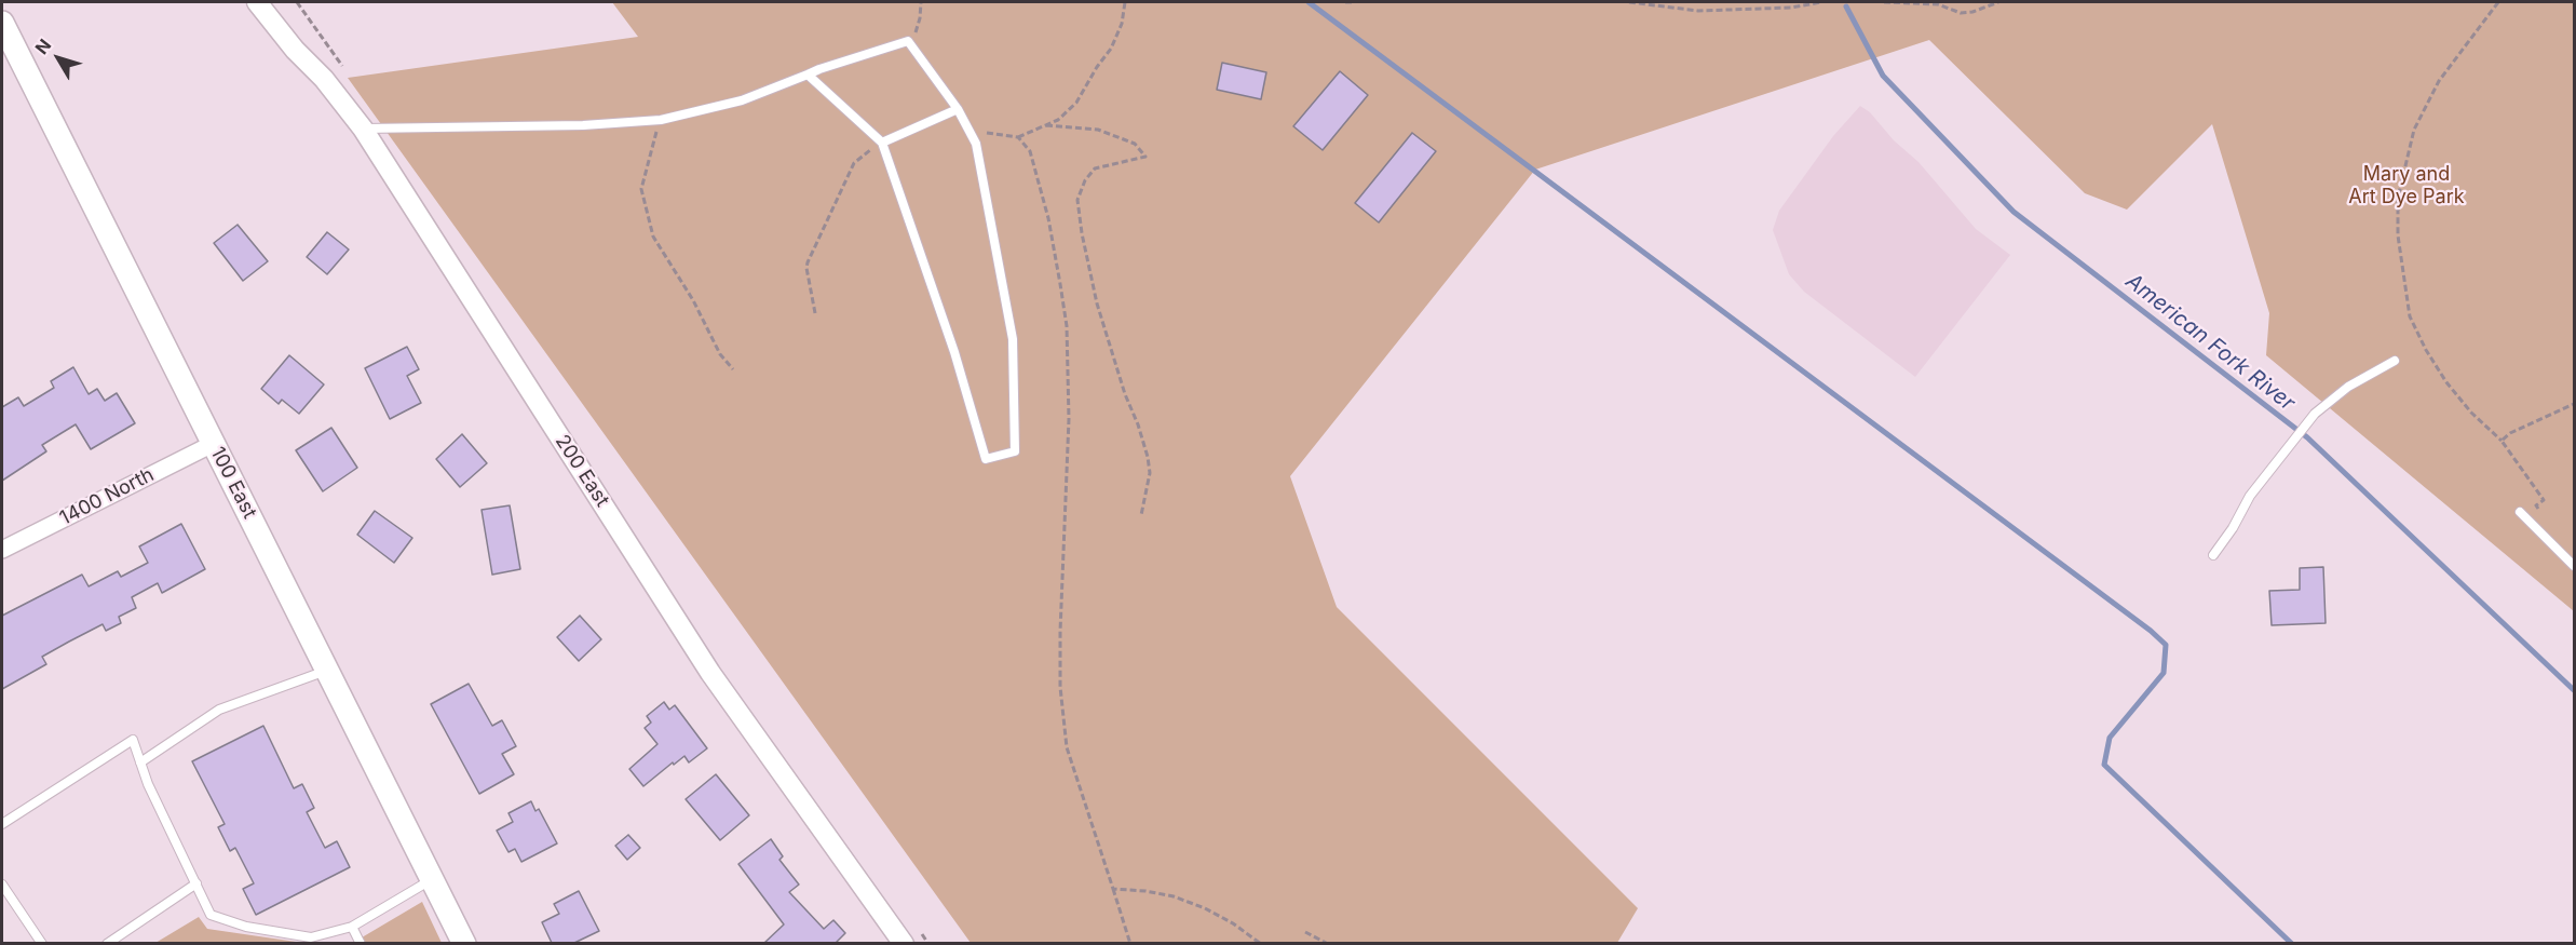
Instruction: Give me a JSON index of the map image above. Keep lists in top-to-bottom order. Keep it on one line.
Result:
{"streets":{"main road":["100 East"],"street":["200 East","1400 North"]},"crossings":[["100 East","1400 North"]],"water":["American Fork River"],"parks":["Mary and Art Dye Park"],"north":"top left"}
